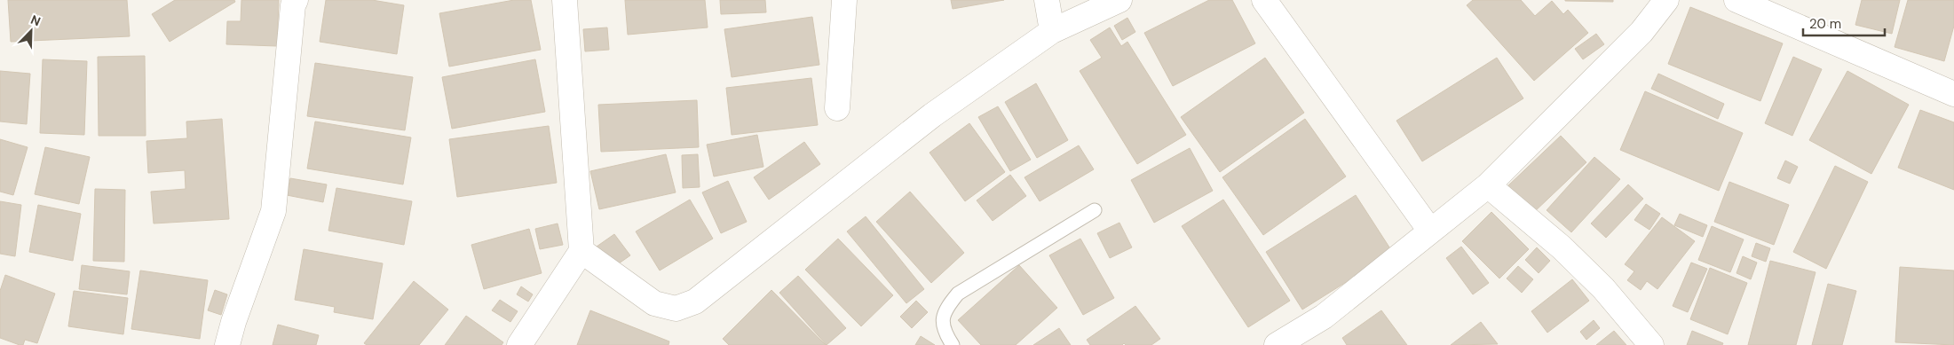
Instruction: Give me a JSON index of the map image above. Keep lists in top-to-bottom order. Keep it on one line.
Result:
{"scale_bar":"20 m","north":"top right"}
